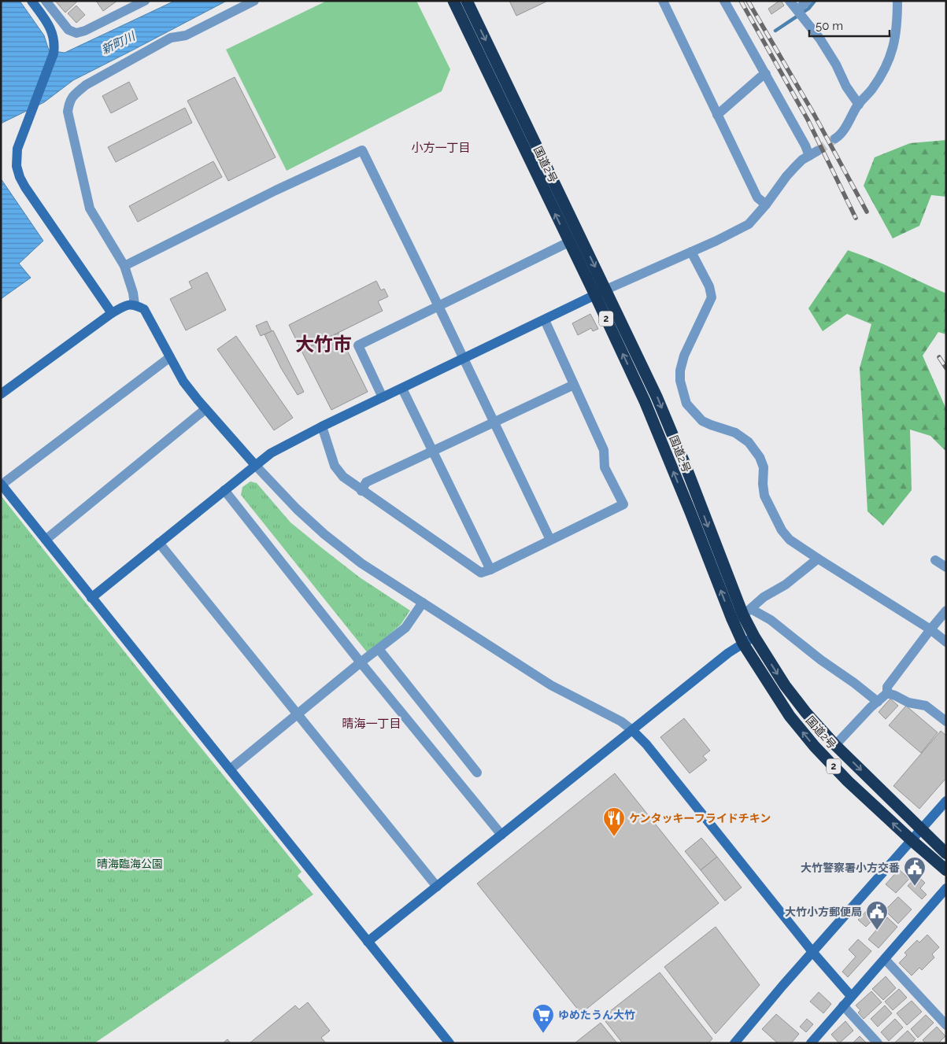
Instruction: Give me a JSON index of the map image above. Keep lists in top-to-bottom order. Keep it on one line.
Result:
{"streets":{"highway":["国道2号","2"]},"districts":["小方一丁目","大竹市","晴海一丁目"],"water":["新町川"],"parks":["晴海臨海公園"],"places":{"restaurant":["ケンタッキーフライドチキン"],"public building":["大竹警察署小方交番","大竹小方郵便局"],"supermarket":["ゆめたうん大竹"]},"scale_bar":"50 m"}
